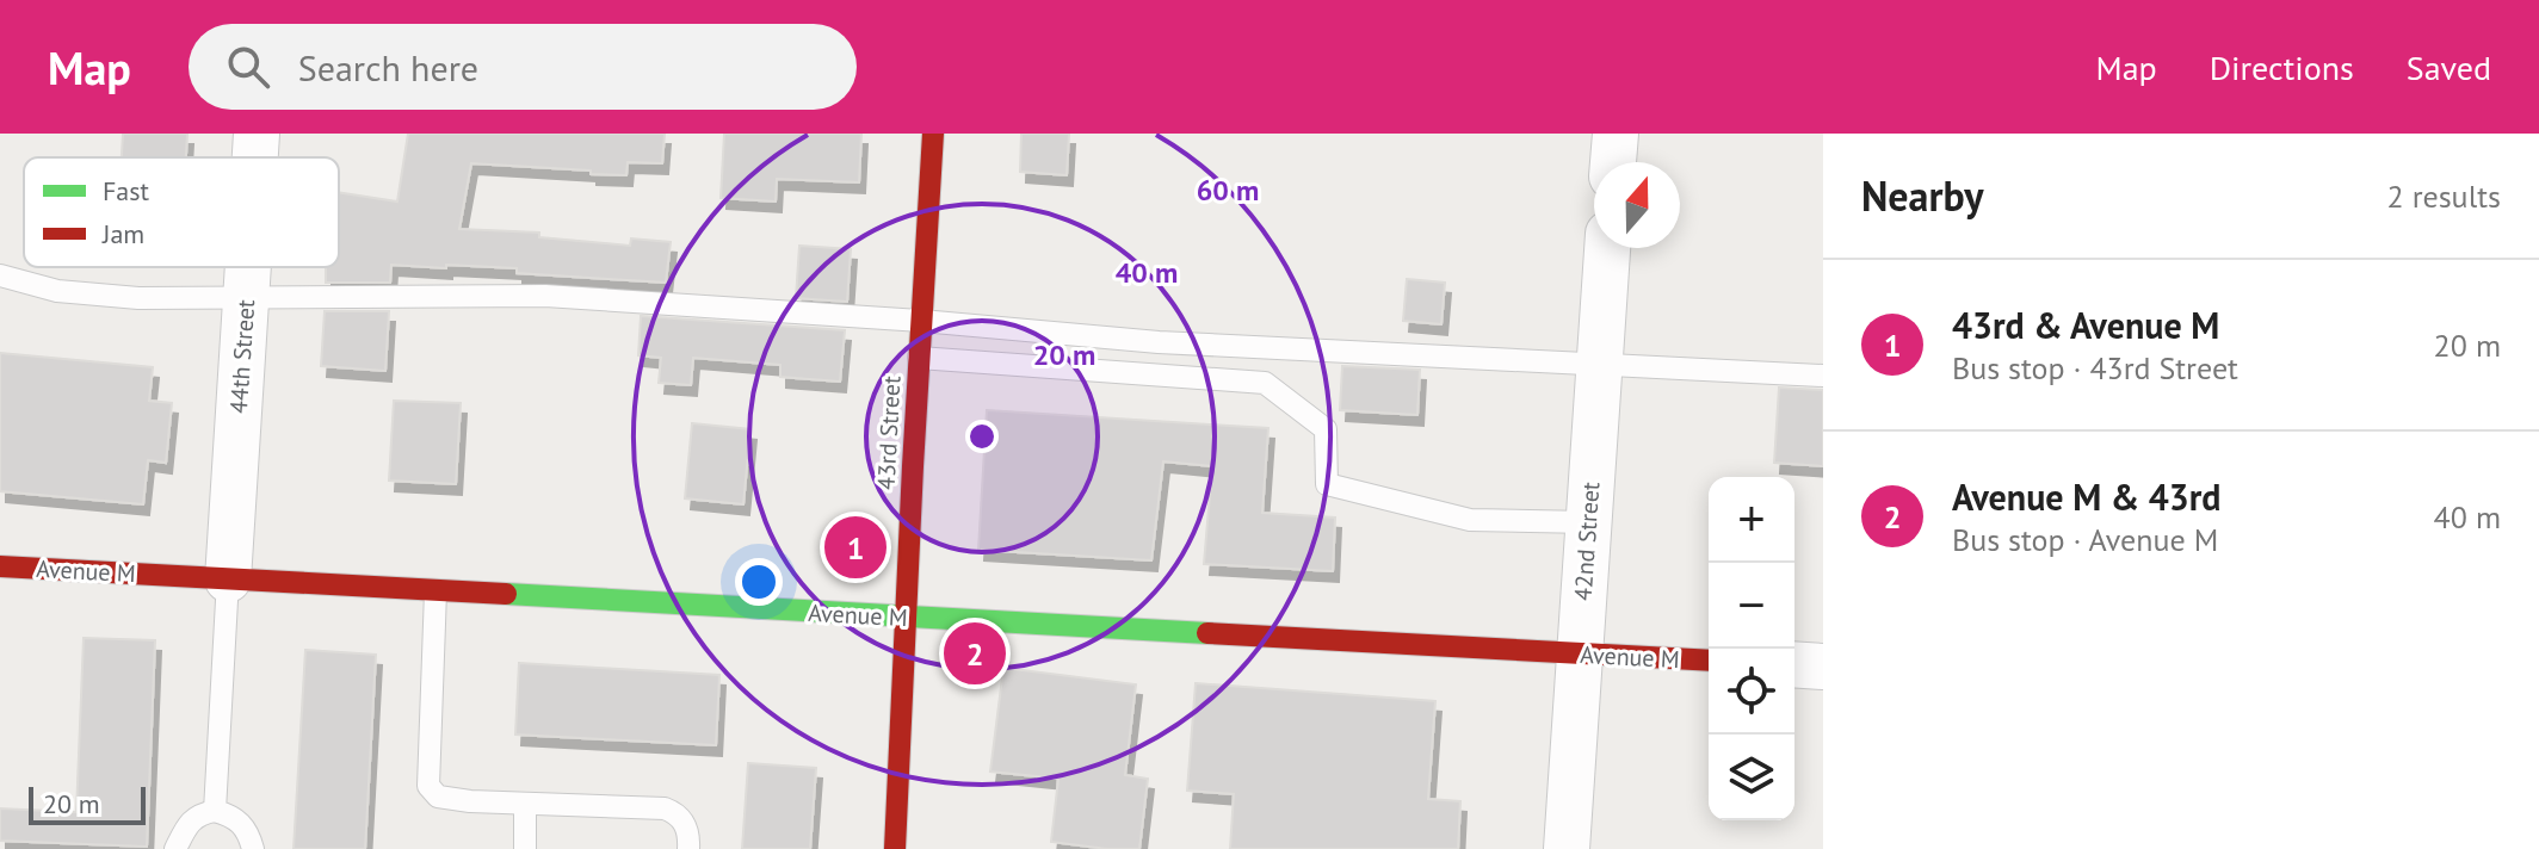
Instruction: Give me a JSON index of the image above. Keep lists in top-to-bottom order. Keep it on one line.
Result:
{"streets":{"street":["44th Street","43rd Street","42nd Street","Avenue M"]},"crossings":[["44th Street","Avenue M"],["43rd Street","Avenue M"],["42nd Street","Avenue M"]],"legend":["Fast","Jam"],"scale_bar":"20 m","north":"top","page":{"header":"Map","search":"Search here","nav":["Map","Directions","Saved"],"heading":["Nearby","2 results"],"list":[{"mark":"1","name":"43rd & Avenue M","note":"Bus stop · 43rd Street","value":"20 m"},{"mark":"2","name":"Avenue M & 43rd","note":"Bus stop · Avenue M","value":"40 m"}],"map_buttons":["+","−"],"pins":["1","2"],"scale":"20 m"},"rings":["60 m","40 m","20 m"]}
